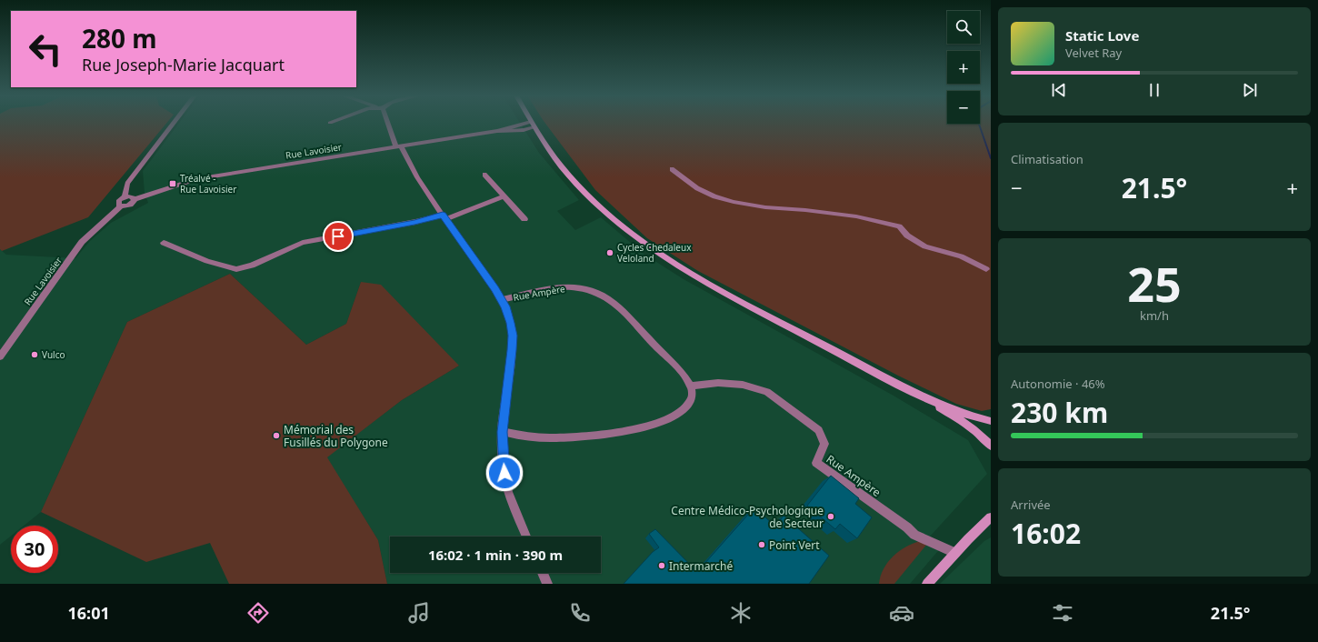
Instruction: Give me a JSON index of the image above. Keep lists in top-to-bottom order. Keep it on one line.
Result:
{"streets":{"street":["Rue Lavoisier","Rue Ampère"]},"places":{"transit":["Tréalvé - Rue Lavoisier"],"other":["Cycles Chedaleux Veloland","Vulco","Mémorial des Fusillés du Polygone","Centre Médico-Psychologique de Secteur","Point Vert","Intermarché"]},"page":{"map_buttons":["+","−"],"turn":["280 m","Rue Joseph-Marie Jacquart"],"song":["Static Love","Velvet Ray"],"tile":["Climatisation",["25","km/h"],["Autonomie · 46%","230 km"],["Arrivée","16:02"]],"heat":["−","21.5°","+"],"limit":"30","trip":"16:02 · 1 min · 390 m","tabs":["16:01","21.5°"]}}
